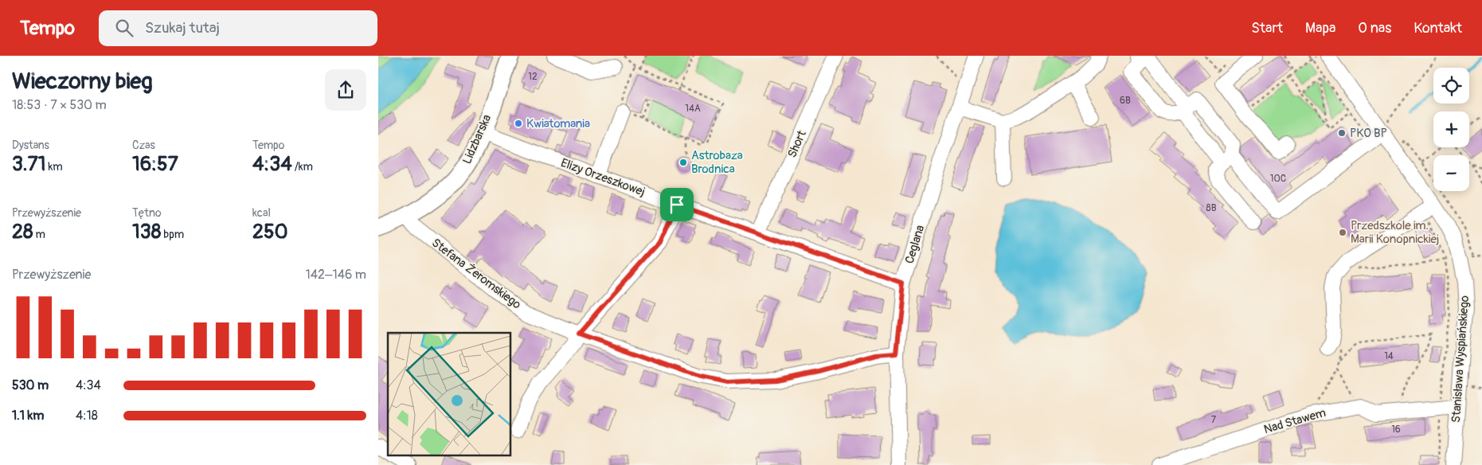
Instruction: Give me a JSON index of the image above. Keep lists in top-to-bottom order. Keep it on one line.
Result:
{"streets":{"main road":["Lidzbarska"],"street":["Short","Elizy Orzeszkowej","Ceglana","Stefana Żeromskiego","Stanisława Wyspiańskiego","Nad Stawem"]},"crossings":[["Lidzbarska","Elizy Orzeszkowej"],["Lidzbarska","Stefana Żeromskiego"],["Short","Elizy Orzeszkowej"],["Elizy Orzeszkowej","Ceglana"],["Ceglana","Stefana Żeromskiego"]],"places":["Kwiatomania","PKO BP","Astrobaza Brodnica","Przedszkole im. Marii Konopnickiej"],"house_numbers":["12","6B","14A","10C","8B","14","7","16"],"page":{"header":"Tempo","search":"Szukaj tutaj","nav":["Start","Mapa","O nas","Kontakt"],"heading":["Wieczorny bieg","18:53 · 7 × 530 m"],"map_buttons":["+","−"],"stats":[["Dystans","3.71 km"],["Czas","16:57"],["Tempo","4:34 /km"],["Przewyższenie","28 m"],["Tętno","138 bpm"],["kcal","250"]],"chart":["Przewyższenie","142–146 m"],"list":[{"name":"530 m","note":"4:34"},{"name":"1.1 km","note":"4:18"}]}}
